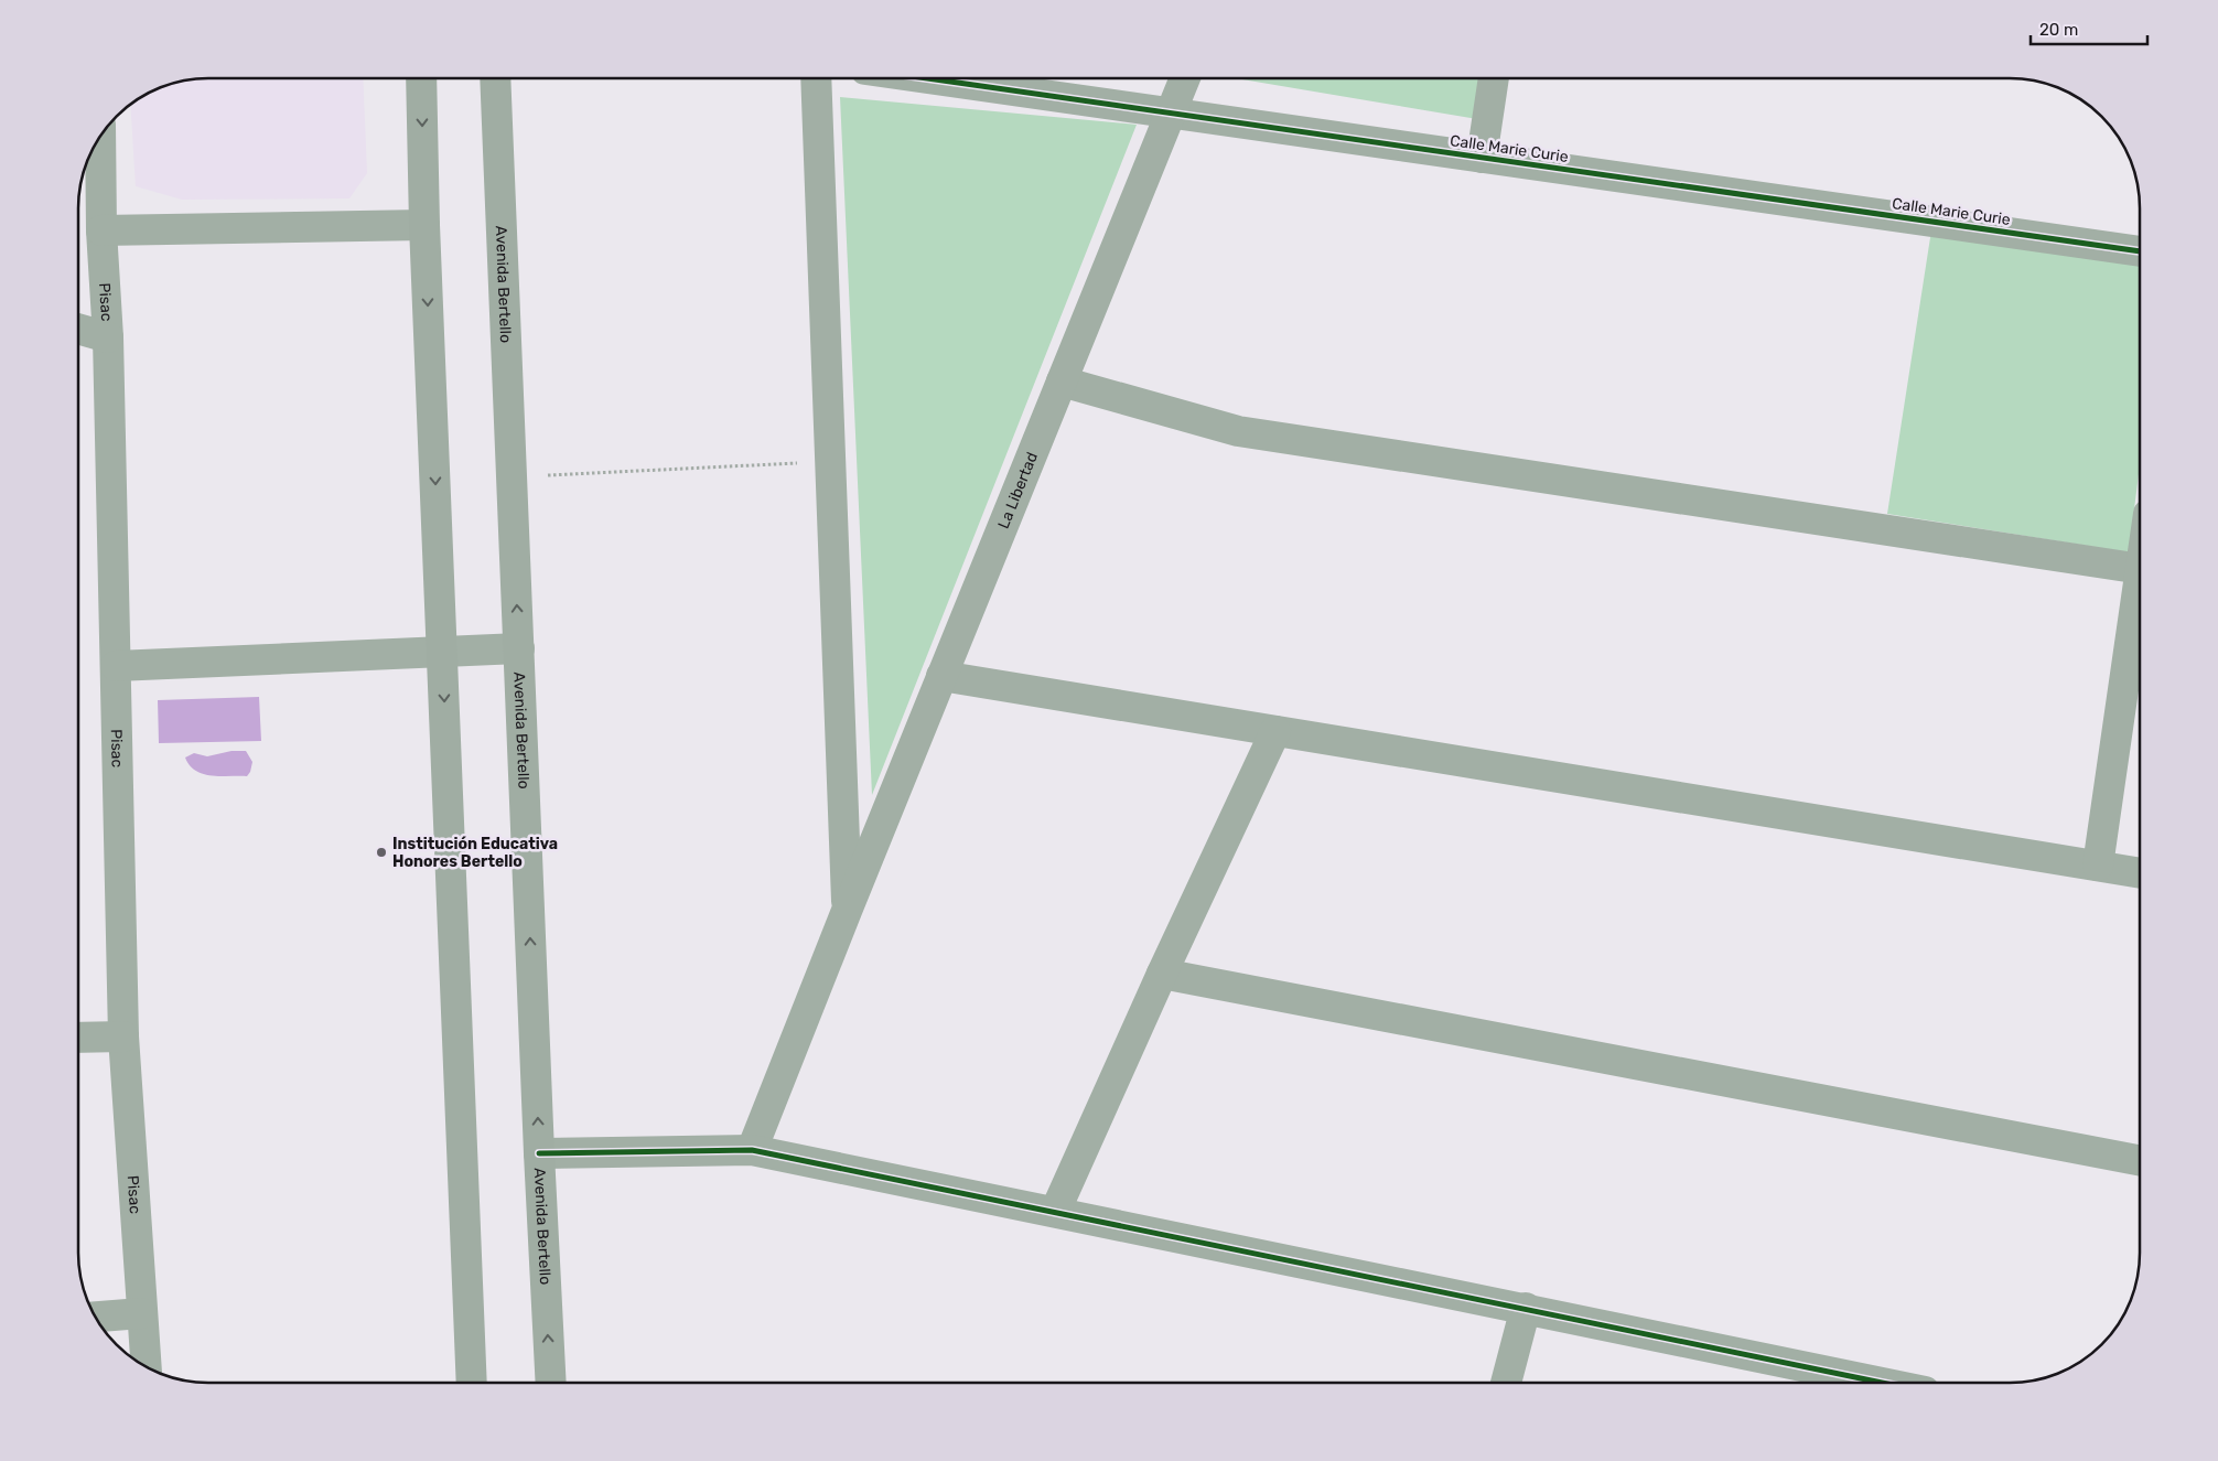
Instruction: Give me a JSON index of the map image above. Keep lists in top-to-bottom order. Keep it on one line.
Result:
{"streets":{"main road":["Avenida Bertello"],"street":["Calle Marie Curie","Pisac","La Libertad"]},"crossings":[["Calle Marie Curie","La Libertad"]],"places":["Institución Educativa Honores Bertello"],"scale_bar":"20 m"}
